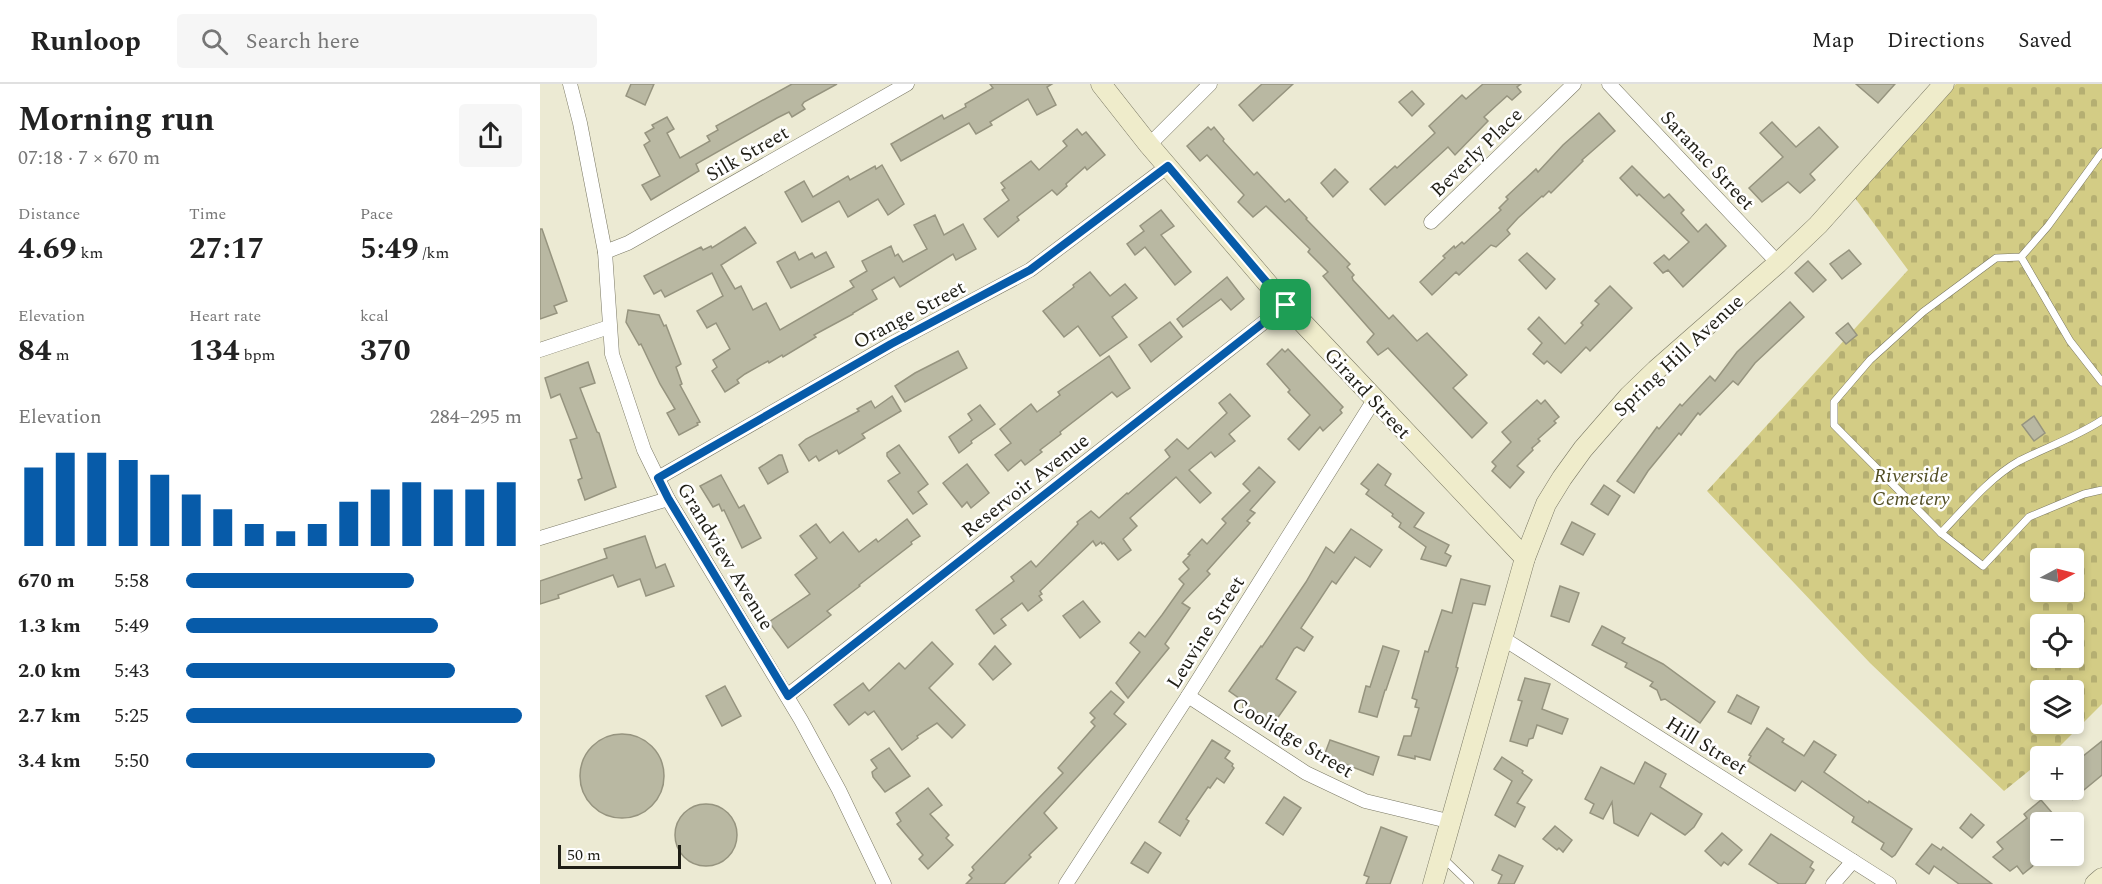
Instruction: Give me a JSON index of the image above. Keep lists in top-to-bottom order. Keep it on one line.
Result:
{"streets":{"street":["Beverly Place","Silk Street","Saranac Street","Orange Street","Spring Hill Avenue","Girard Street","Reservoir Avenue","Grandview Avenue","Leuvine Street","Coolidge Street","Hill Street"]},"crossings":[["Silk Street","Grandview Avenue"],["Saranac Street","Spring Hill Avenue"],["Orange Street","Girard Street"],["Orange Street","Grandview Avenue"],["Spring Hill Avenue","Girard Street"],["Spring Hill Avenue","Coolidge Street"],["Spring Hill Avenue","Hill Street"],["Girard Street","Reservoir Avenue"],["Girard Street","Leuvine Street"],["Reservoir Avenue","Grandview Avenue"],["Leuvine Street","Coolidge Street"]],"parks":["Riverside Cemetery"],"scale_bar":"50 m","north":"right","page":{"header":"Runloop","search":"Search here","nav":["Map","Directions","Saved"],"heading":["Morning run","07:18 · 7 × 670 m"],"stats":[["Distance","4.69 km"],["Time","27:17"],["Pace","5:49 /km"],["Elevation","84 m"],["Heart rate","134 bpm"],["kcal","370"]],"chart":["Elevation","284–295 m"],"map_buttons":["+","−"],"list":[{"name":"670 m","note":"5:58"},{"name":"1.3 km","note":"5:49"},{"name":"2.0 km","note":"5:43"},{"name":"2.7 km","note":"5:25"},{"name":"3.4 km","note":"5:50"}],"scale":"50 m"}}
